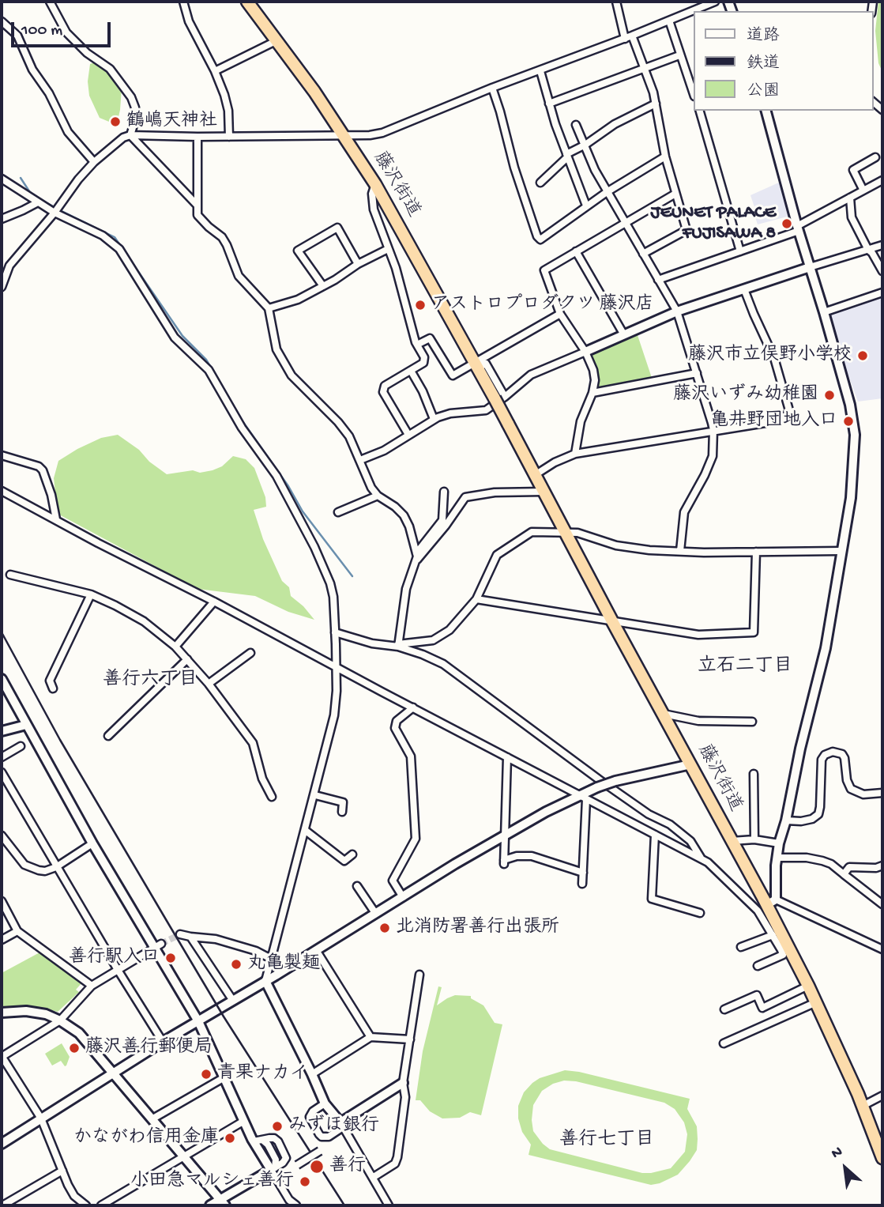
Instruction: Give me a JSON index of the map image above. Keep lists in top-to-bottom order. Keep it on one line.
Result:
{"streets":{"highway":["藤沢街道"]},"districts":["立石二丁目","善行六丁目","善行七丁目"],"places":["鶴嶋天神社","JEUNET PALACE FUJISAWA 8","アストロプロダクツ 藤沢店","藤沢市立俣野小学校","藤沢いずみ幼稚園","亀井野団地入口","北消防署善行出張所","善行駅入口","丸亀製麺","藤沢善行郵便局","青果ナカイ","みずほ銀行","かながわ信用金庫","善行","小田急マルシェ善行"],"legend":["道路","鉄道","公園"],"scale_bar":"100 m","north":"top left"}
